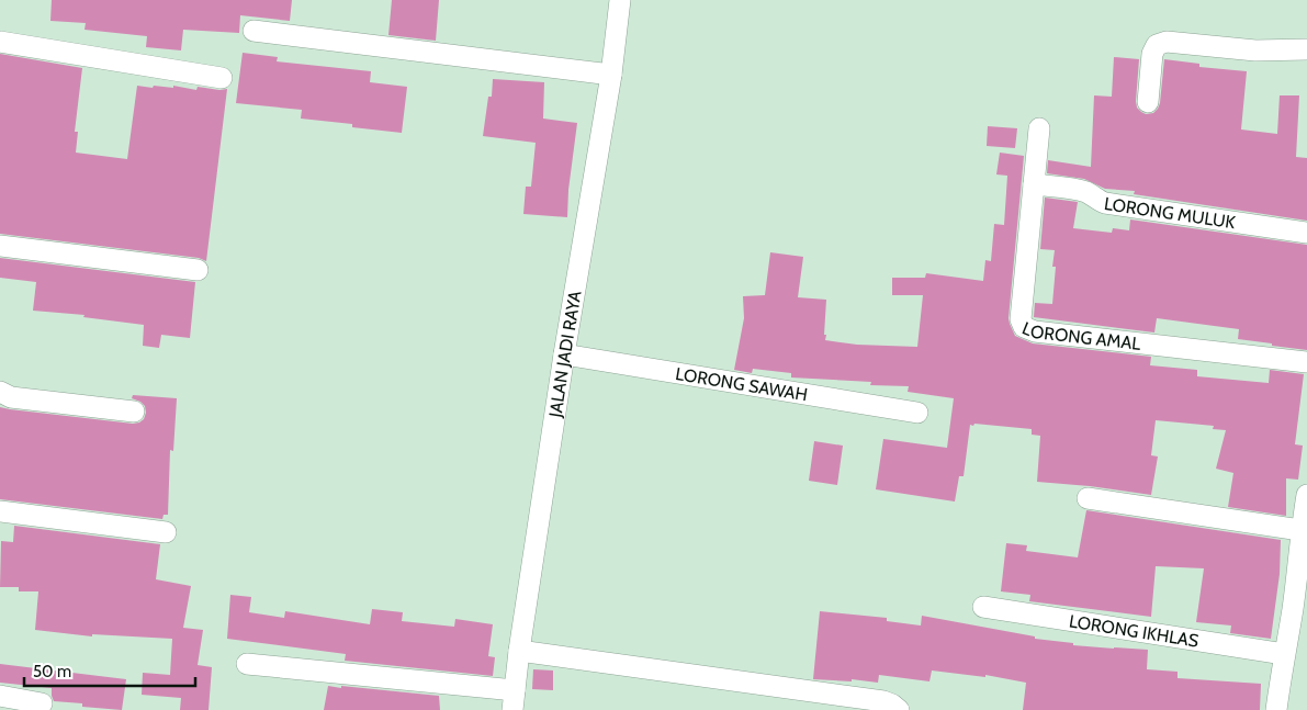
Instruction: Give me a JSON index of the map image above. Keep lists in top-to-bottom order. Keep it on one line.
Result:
{"streets":{"street":["LORONG MULUK","LORONG AMAL","JALAN JADI RAYA","LORONG SAWAH","LORONG IKHLAS"]},"crossings":[["LORONG MULUK","LORONG AMAL"],["JALAN JADI RAYA","LORONG SAWAH"]],"scale_bar":"50 m"}
